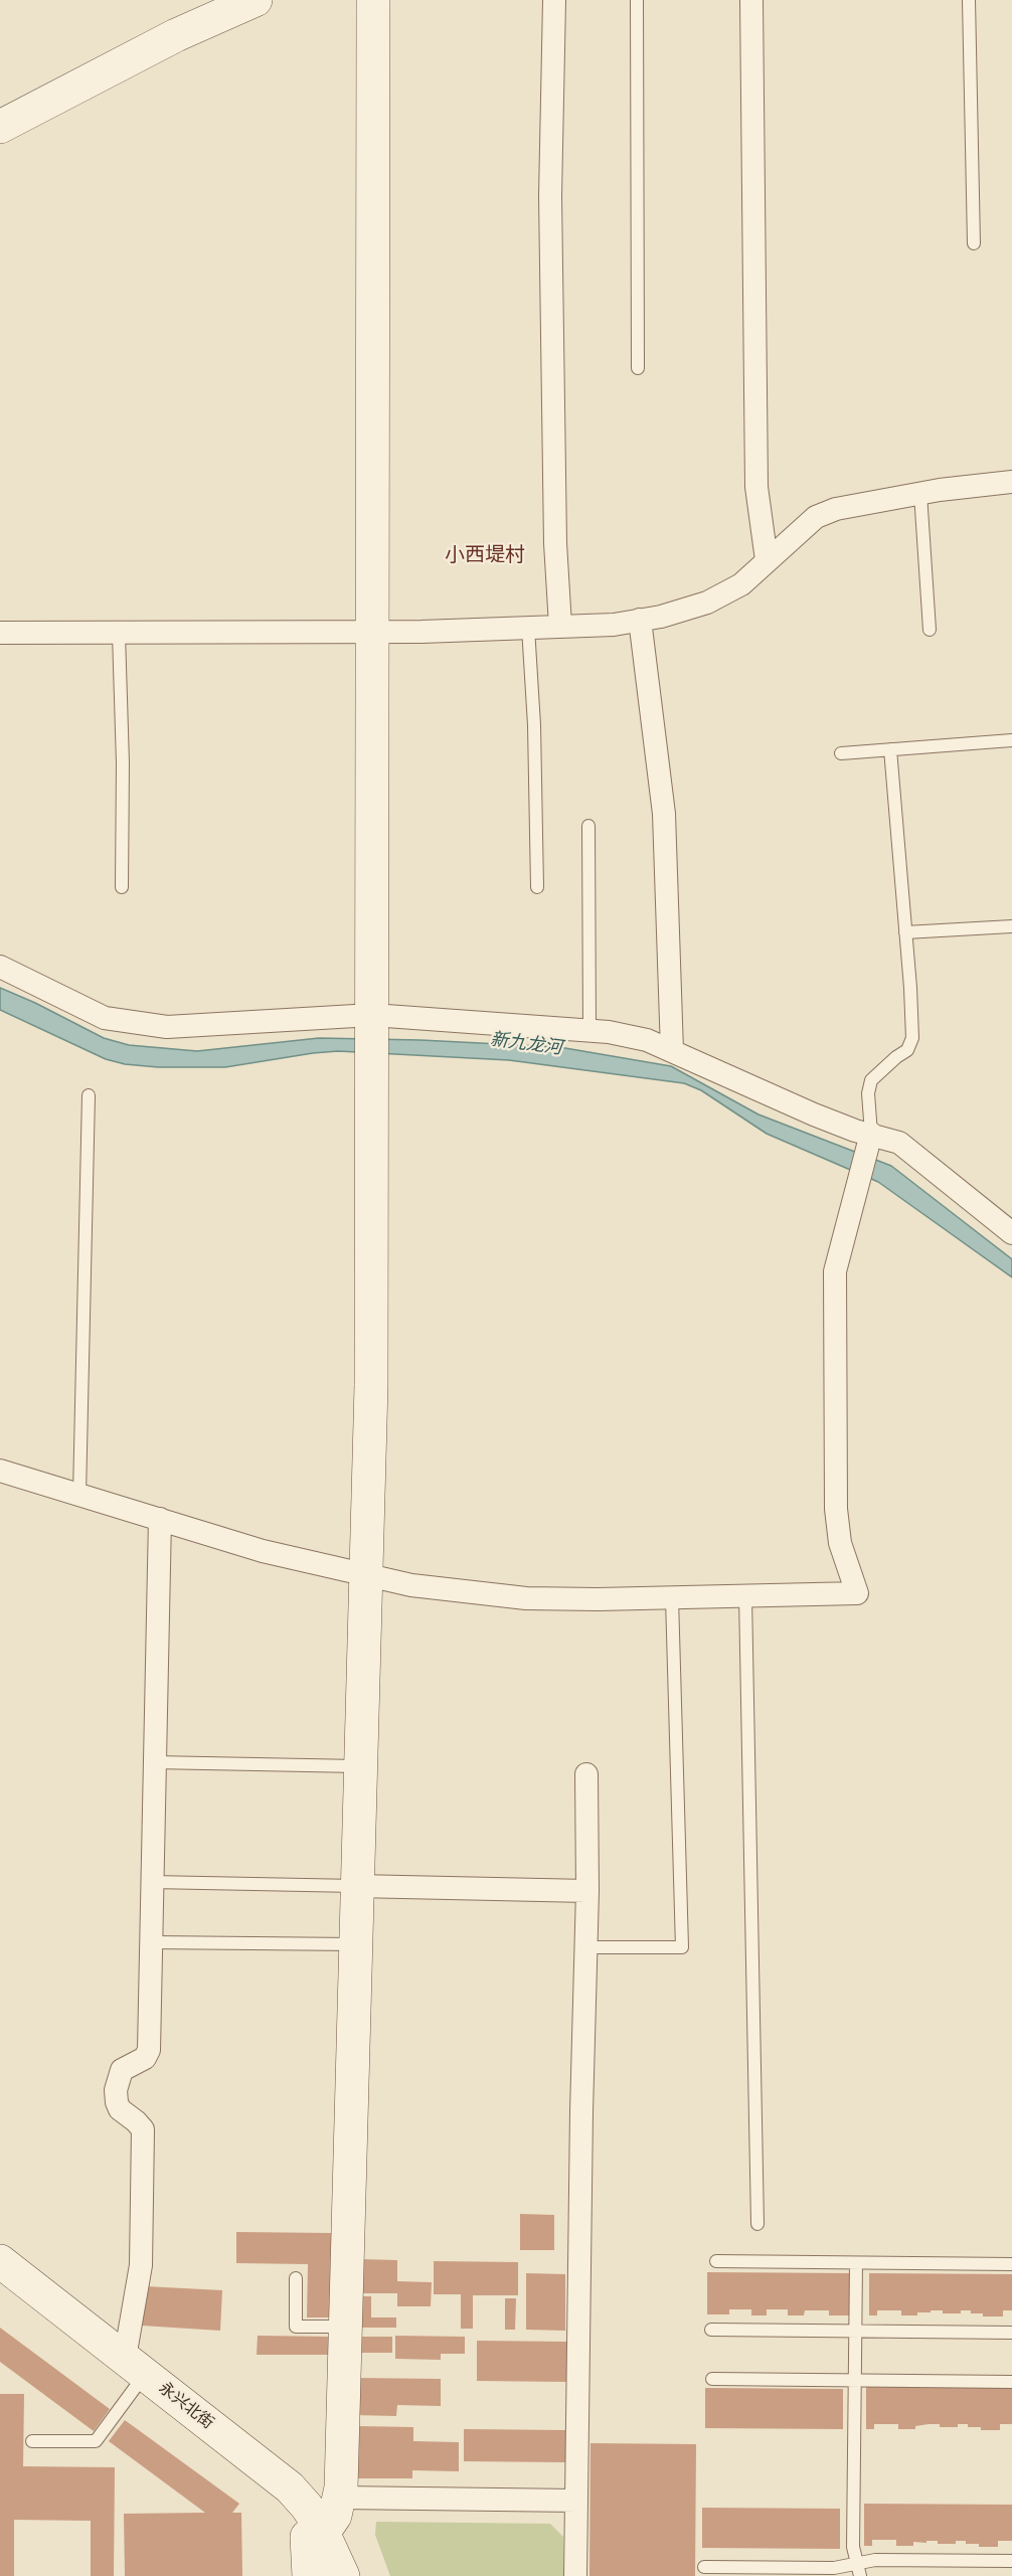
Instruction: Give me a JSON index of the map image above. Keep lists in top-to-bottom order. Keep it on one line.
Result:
{"streets":{"street":["永兴北街"]},"districts":["小西堤村"],"water":["新九龙河"]}
